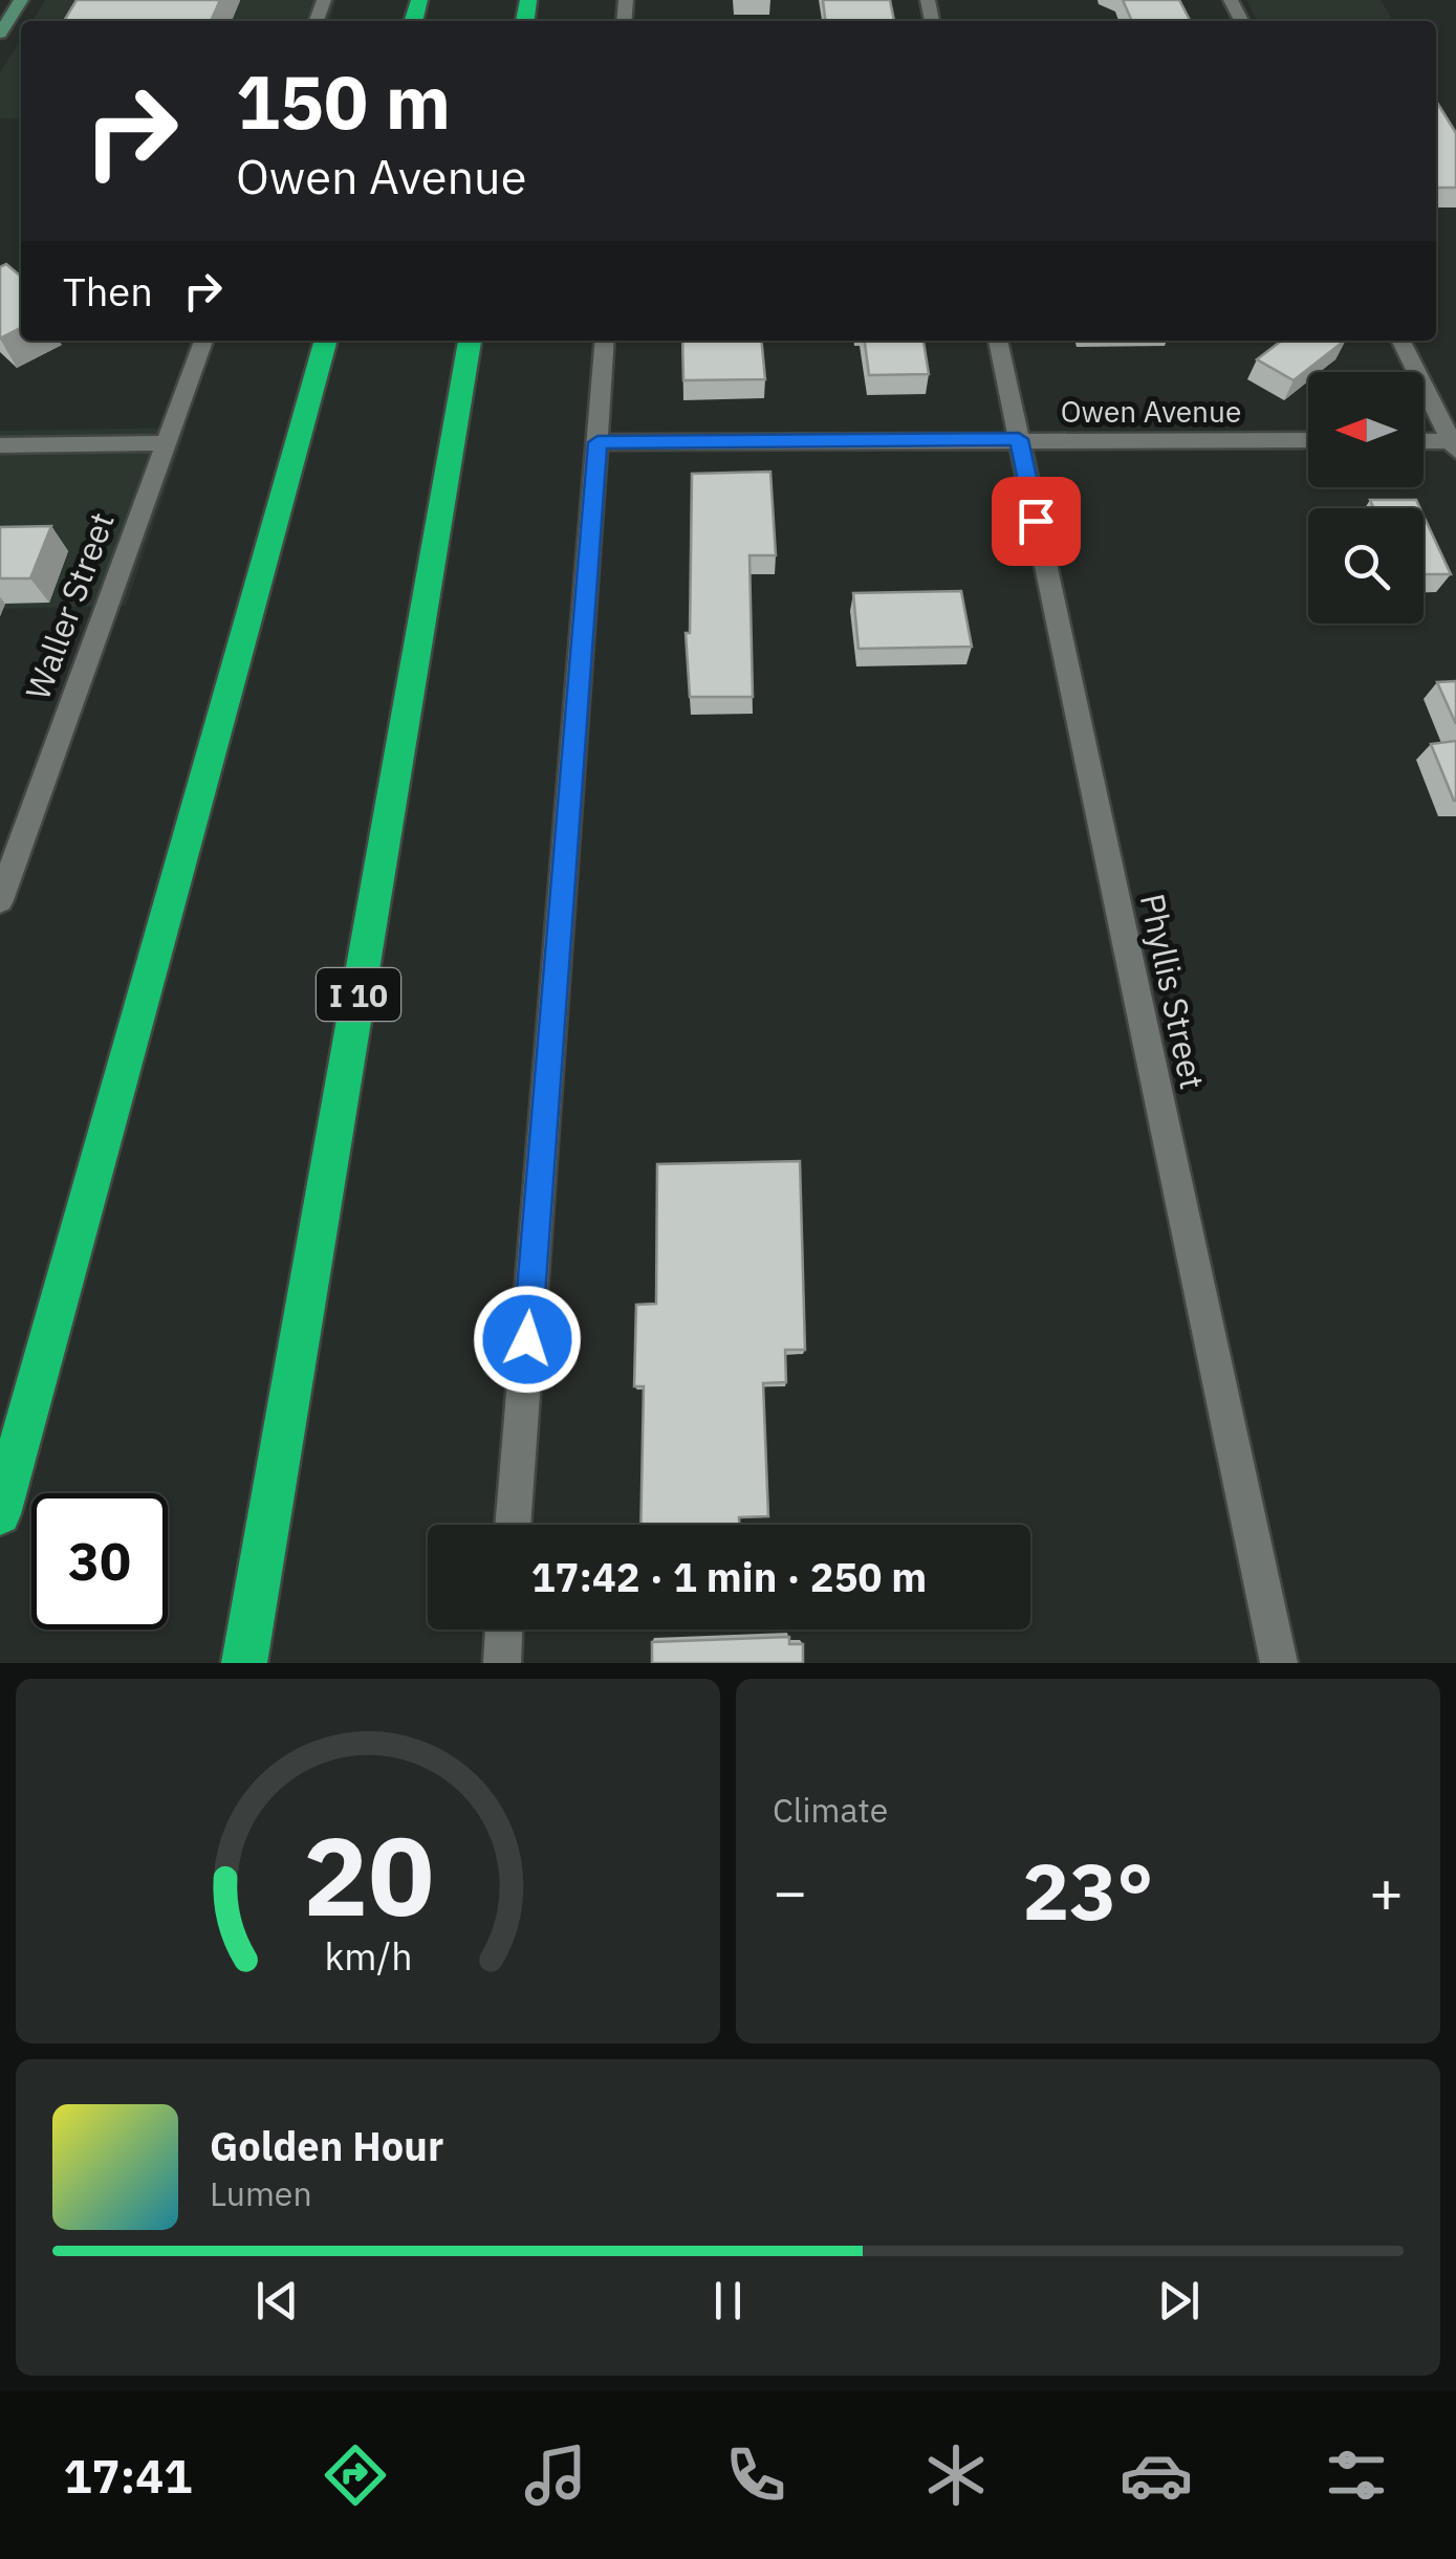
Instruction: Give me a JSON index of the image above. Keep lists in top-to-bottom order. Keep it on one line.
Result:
{"streets":{"highway":["I 10"],"street":["Owen Avenue","Waller Street","Phyllis Street"]},"crossings":[["Owen Avenue","Phyllis Street"]],"north":"left","page":{"turn":["150 m","Owen Avenue"],"then":"Then","limit":"30","trip":"17:42 · 1 min · 250 m","tile":"Climate","heat":["−","23°","+"],"song":["Golden Hour","Lumen"],"tabs":"17:41","gauge":["20","km/h"]}}
